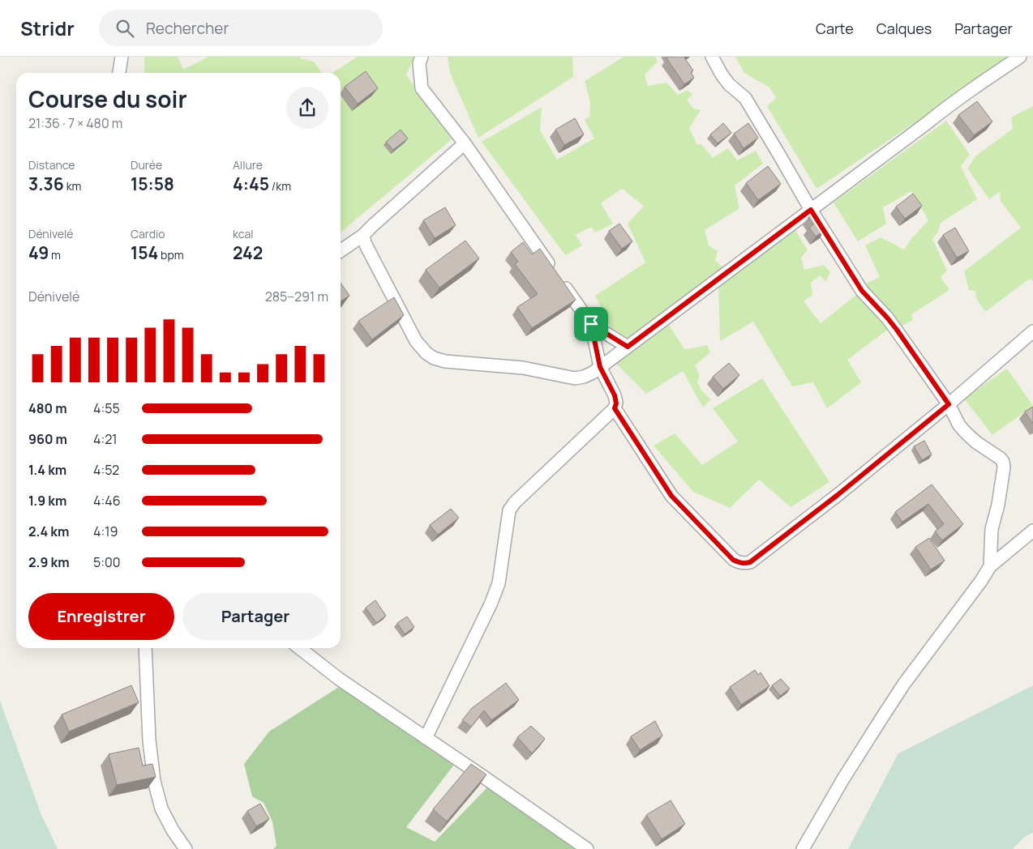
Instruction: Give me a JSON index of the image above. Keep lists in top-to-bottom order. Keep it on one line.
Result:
{"page":{"header":"Stridr","search":"Rechercher","nav":["Carte","Calques","Partager"],"heading":["Course du soir","21:36 · 7 × 480 m"],"stats":[["Distance","3.36 km"],["Durée","15:58"],["Allure","4:45 /km"],["Dénivelé","49 m"],["Cardio","154 bpm"],["kcal","242"]],"chart":["Dénivelé","285–291 m"],"list":[{"name":"480 m","note":"4:55"},{"name":"960 m","note":"4:21"},{"name":"1.4 km","note":"4:52"},{"name":"1.9 km","note":"4:46"},{"name":"2.4 km","note":"4:19"},{"name":"2.9 km","note":"5:00"}],"buttons":["Enregistrer","Partager"]}}
